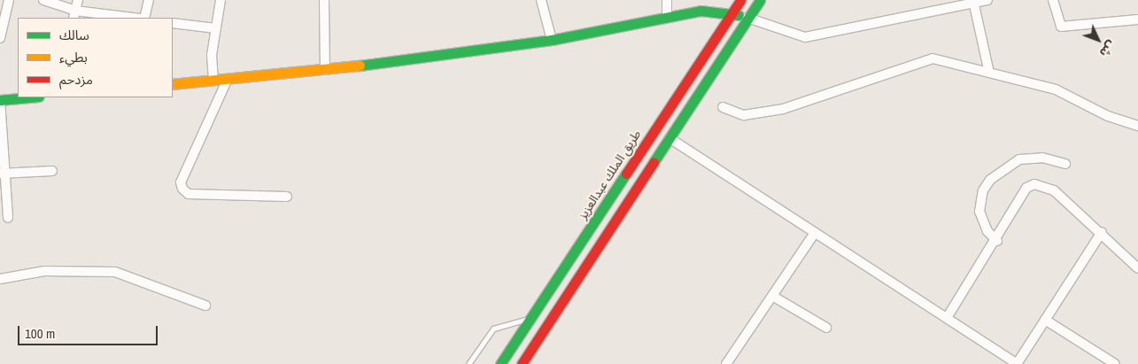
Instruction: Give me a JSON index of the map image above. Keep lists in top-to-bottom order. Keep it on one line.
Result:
{"streets":{"main road":["طريق الملك عبدالعزيز"]},"legend":["سالك","بطيء","مزدحم"],"scale_bar":"100 m","north":"bottom right"}
